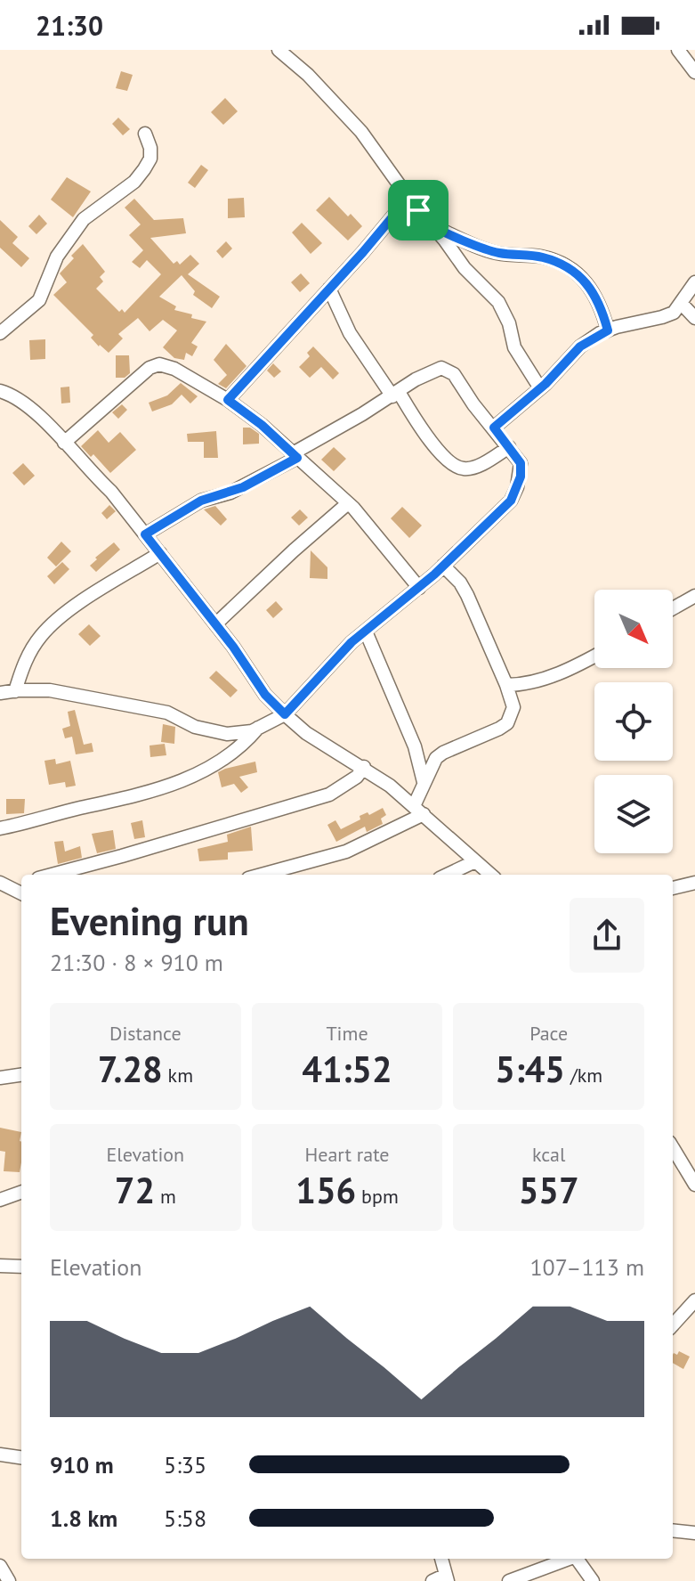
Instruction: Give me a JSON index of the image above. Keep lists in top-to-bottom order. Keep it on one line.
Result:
{"north":"bottom right","page":{"status":"21:30","heading":["Evening run","21:30 · 8 × 910 m"],"stats":[["Distance","7.28 km"],["Time","41:52"],["Pace","5:45 /km"],["Elevation","72 m"],["Heart rate","156 bpm"],["kcal","557"]],"chart":["Elevation","107–113 m"],"list":[{"name":"910 m","note":"5:35"},{"name":"1.8 km","note":"5:58"}]}}
